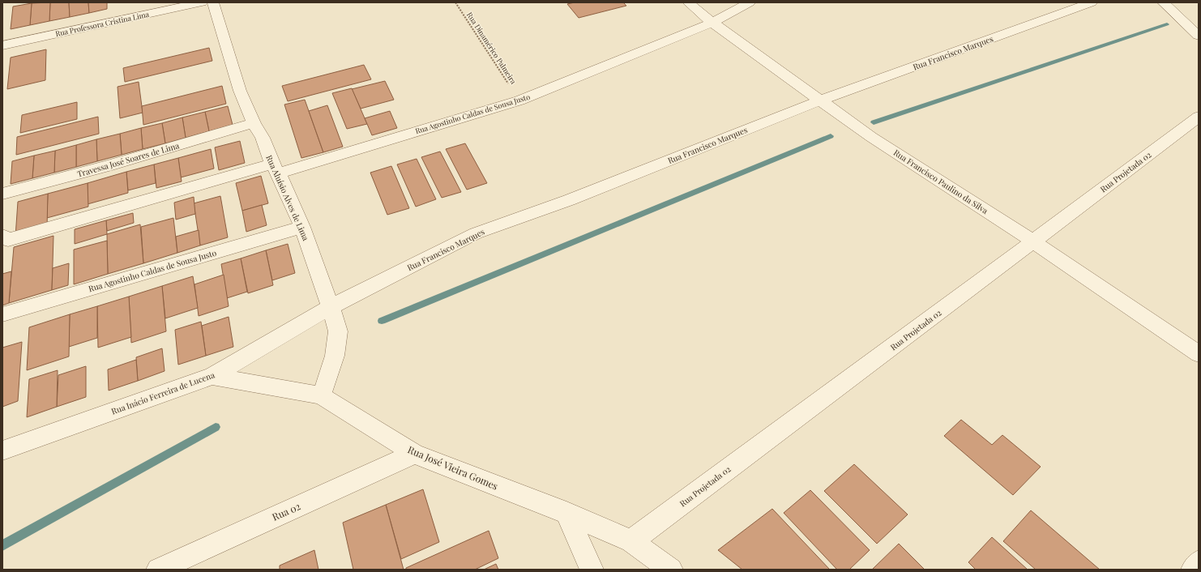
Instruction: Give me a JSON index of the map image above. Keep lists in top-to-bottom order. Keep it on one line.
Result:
{"streets":{"street":["Rua Professora Cristina Lima","Rua Francisco Marques","Rua Agostinho Caldas de Sousa Justo","Travessa José Soares de Lima","Rua Projetada 02","Rua Francisco Paulino da Silva","Rua Aluísio Alves de Lima","Rua Inácio Ferreira de Lucena","Rua José Vieira Gomes","Rua 02"],"path":["Rua Dinamérico Palmeira"]},"crossings":[["Rua Dinamérico Palmeira","Rua Agostinho Caldas de Sousa Justo"],["Rua Francisco Marques","Rua Francisco Paulino da Silva"],["Rua Francisco Marques","Rua Aluísio Alves de Lima"],["Rua Francisco Marques","Rua Inácio Ferreira de Lucena"],["Rua Agostinho Caldas de Sousa Justo","Rua Francisco Paulino da Silva"],["Rua Agostinho Caldas de Sousa Justo","Rua Aluísio Alves de Lima"],["Travessa José Soares de Lima","Rua Aluísio Alves de Lima"],["Rua Projetada 02","Rua Francisco Paulino da Silva"],["Rua Projetada 02","Rua José Vieira Gomes"],["Rua Aluísio Alves de Lima","Rua Inácio Ferreira de Lucena"],["Rua Aluísio Alves de Lima","Rua José Vieira Gomes"],["Rua Inácio Ferreira de Lucena","Rua José Vieira Gomes"],["Rua José Vieira Gomes","Rua 02"]]}
